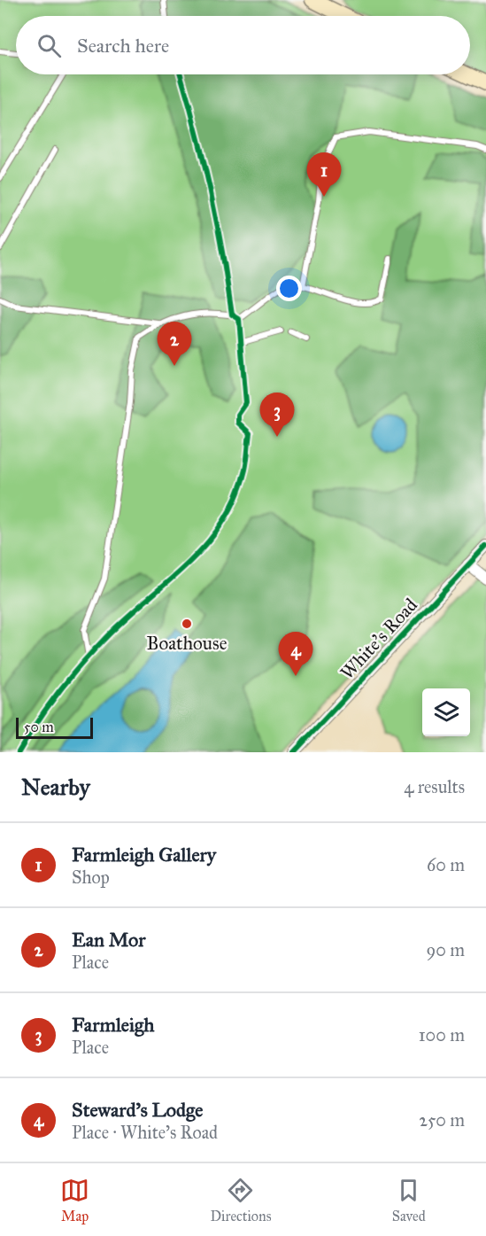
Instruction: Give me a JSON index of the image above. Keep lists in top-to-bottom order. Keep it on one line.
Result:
{"streets":{"street":["White's Road"]},"places":["Boathouse"],"scale_bar":"50 m","page":{"search":"Search here","pins":["1","2","3","4"],"scale":"50 m","heading":["Nearby","4 results"],"list":[{"mark":"1","name":"Farmleigh Gallery","note":"Shop","value":"60 m"},{"mark":"2","name":"Ean Mor","note":"Place","value":"90 m"},{"mark":"3","name":"Farmleigh","note":"Place","value":"100 m"},{"mark":"4","name":"Steward's Lodge","note":"Place · White's Road","value":"250 m"}],"nav":["Map","Directions","Saved"]}}
